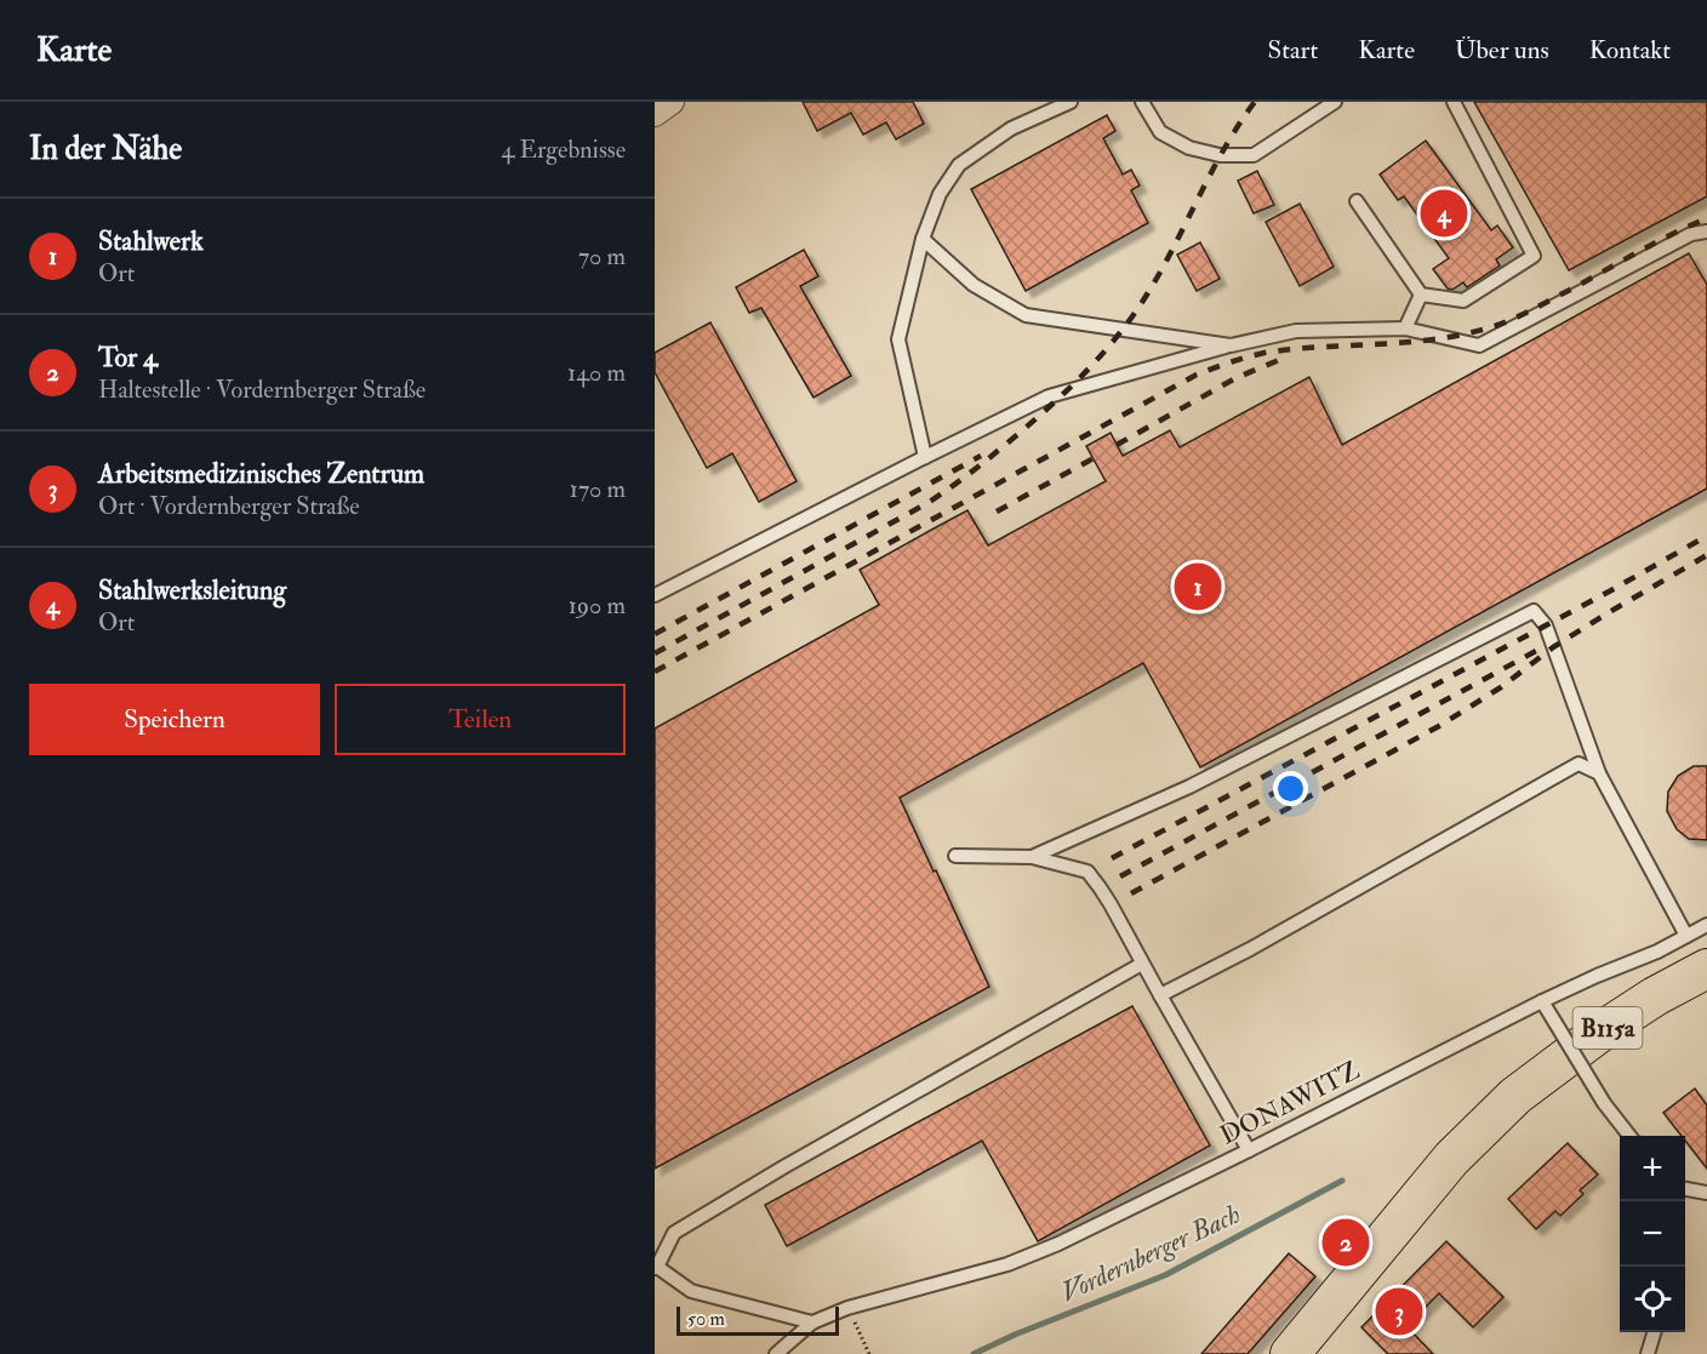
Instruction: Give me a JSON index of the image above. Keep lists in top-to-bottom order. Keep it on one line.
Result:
{"streets":{"main road":["B115a"],"lane":["DONAWITZ"]},"water":["Vordernberger Bach"],"scale_bar":"50 m","page":{"header":"Karte","nav":["Start","Karte","Über uns","Kontakt"],"heading":["In der Nähe","4 Ergebnisse"],"pins":["4","1","2","3"],"list":[{"mark":"1","name":"Stahlwerk","note":"Ort","value":"70 m"},{"mark":"2","name":"Tor 4","note":"Haltestelle · Vordernberger Straße","value":"140 m"},{"mark":"3","name":"Arbeitsmedizinisches Zentrum","note":"Ort · Vordernberger Straße","value":"170 m"},{"mark":"4","name":"Stahlwerksleitung","note":"Ort","value":"190 m"}],"buttons":["Speichern","Teilen"],"map_buttons":["+","−"],"scale":"50 m"}}
